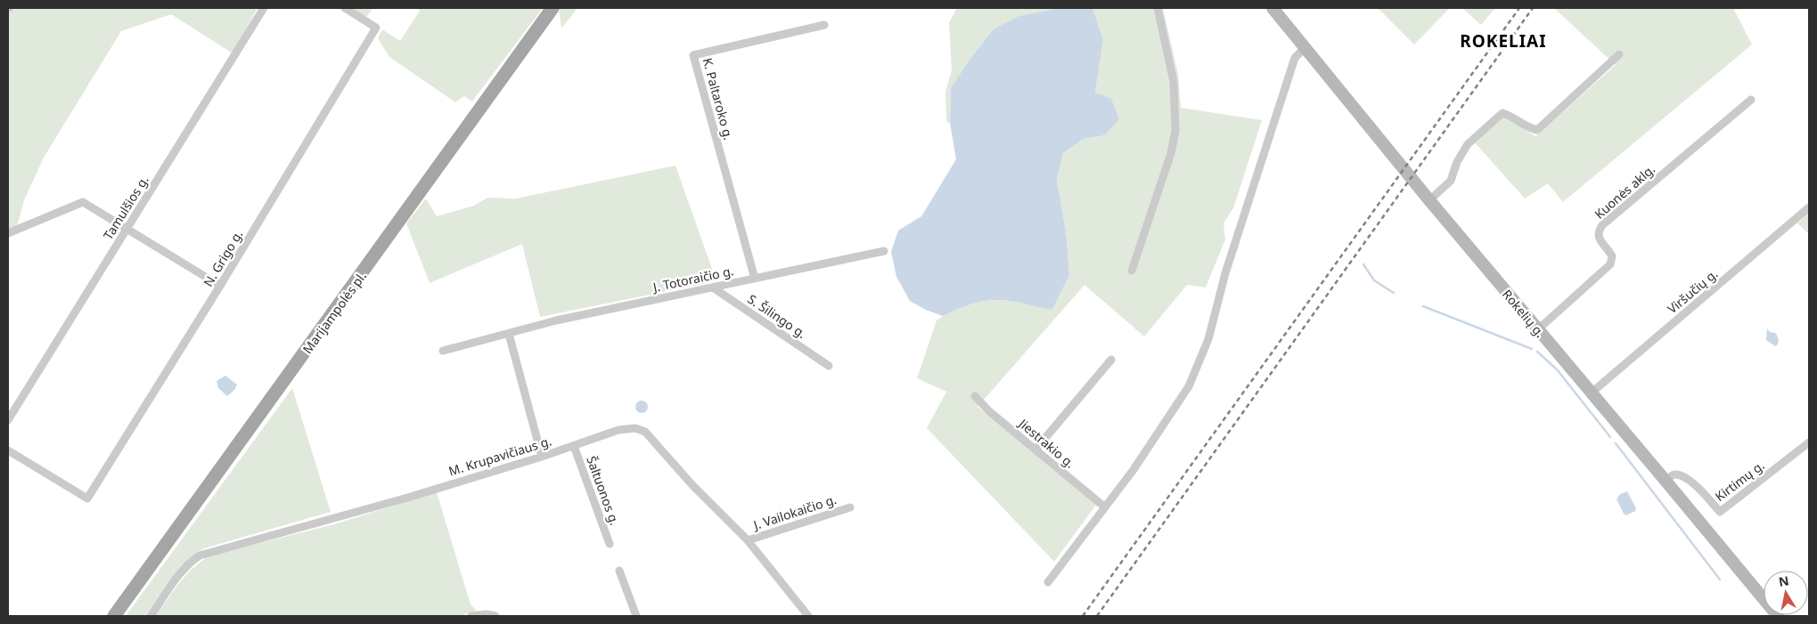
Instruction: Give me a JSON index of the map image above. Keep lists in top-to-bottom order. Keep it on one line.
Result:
{"streets":{"main road":["Marijampolės pl.","Rokelių g."],"street":["K. Paltaroko g.","Kuonės aklg.","Tamulšios g.","N. Grigo g.","J. Totoraičio g.","Viršučių g.","S. Šilingo g.","Jiestrakio g.","M. Krupavičiaus g.","Kirtimų g.","Šaltuonos g.","J. Vailokaičio g."]},"crossings":[["K. Paltaroko g.","J. Totoraičio g."],["Kuonės aklg.","Rokelių g."],["J. Totoraičio g.","S. Šilingo g."],["Viršučių g.","Rokelių g."],["Rokelių g.","Kirtimų g."],["M. Krupavičiaus g.","Šaltuonos g."],["M. Krupavičiaus g.","J. Vailokaičio g."]],"districts":["ROKELIAI"],"north":"top"}
